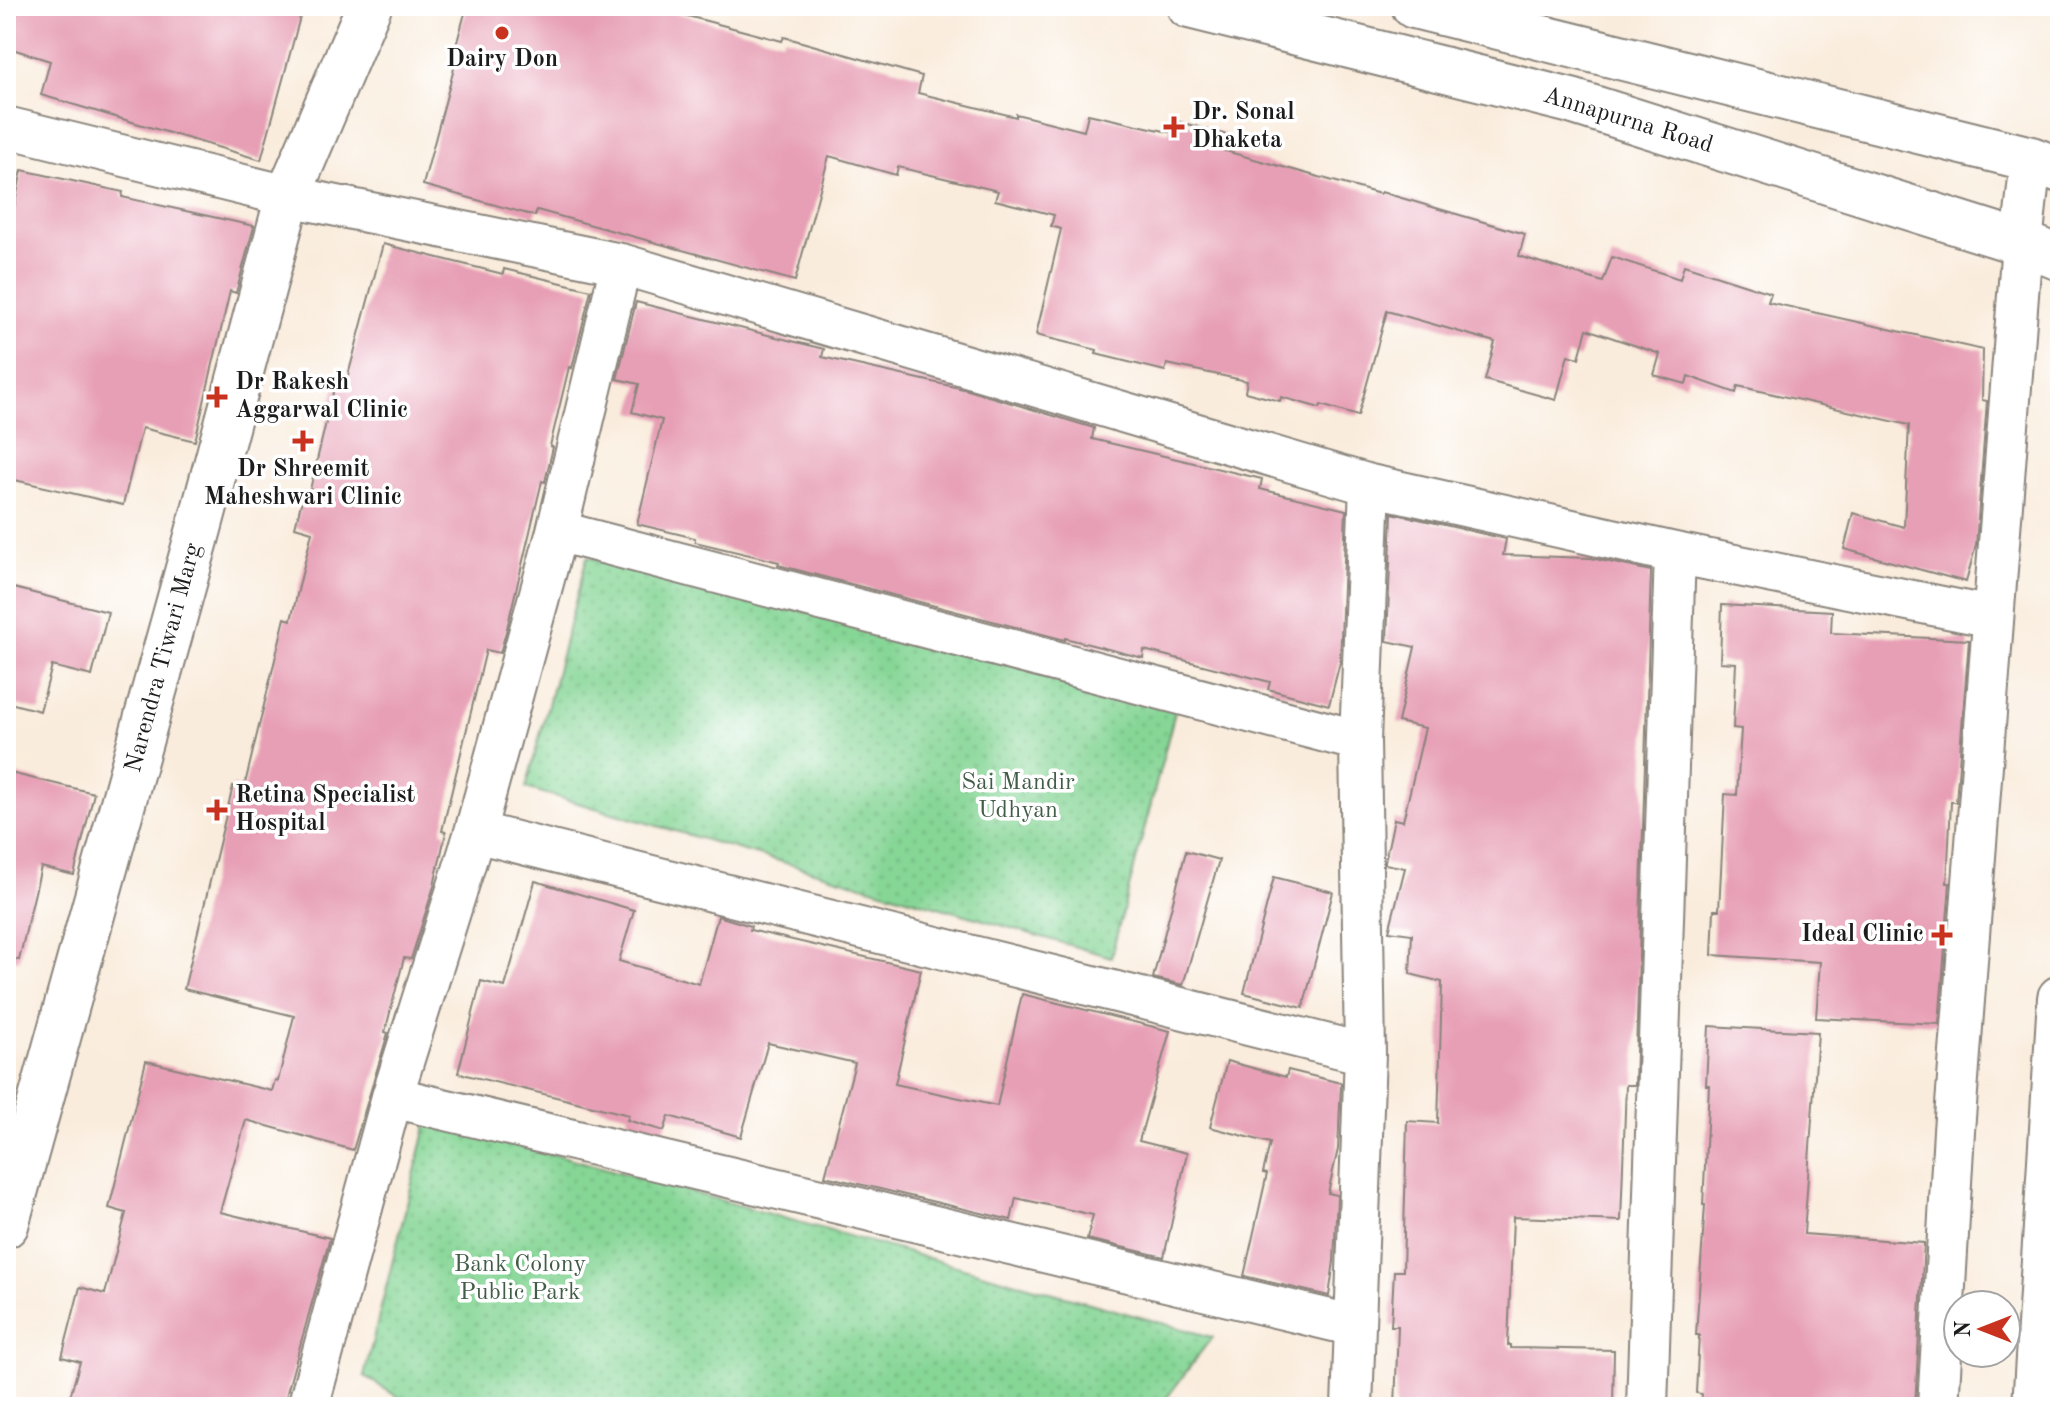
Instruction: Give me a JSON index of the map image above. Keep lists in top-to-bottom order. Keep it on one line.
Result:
{"streets":{"street":["Annapurna Road","Narendra Tiwari Marg"]},"parks":["Sai Mandir Udhyan","Bank Colony Public Park"],"places":{"other":["Dairy Don"],"health":["Dr. Sonal Dhaketa","Dr Rakesh Aggarwal Clinic","Dr Shreemit Maheshwari Clinic","Retina Specialist Hospital","Ideal Clinic"]},"north":"left"}
